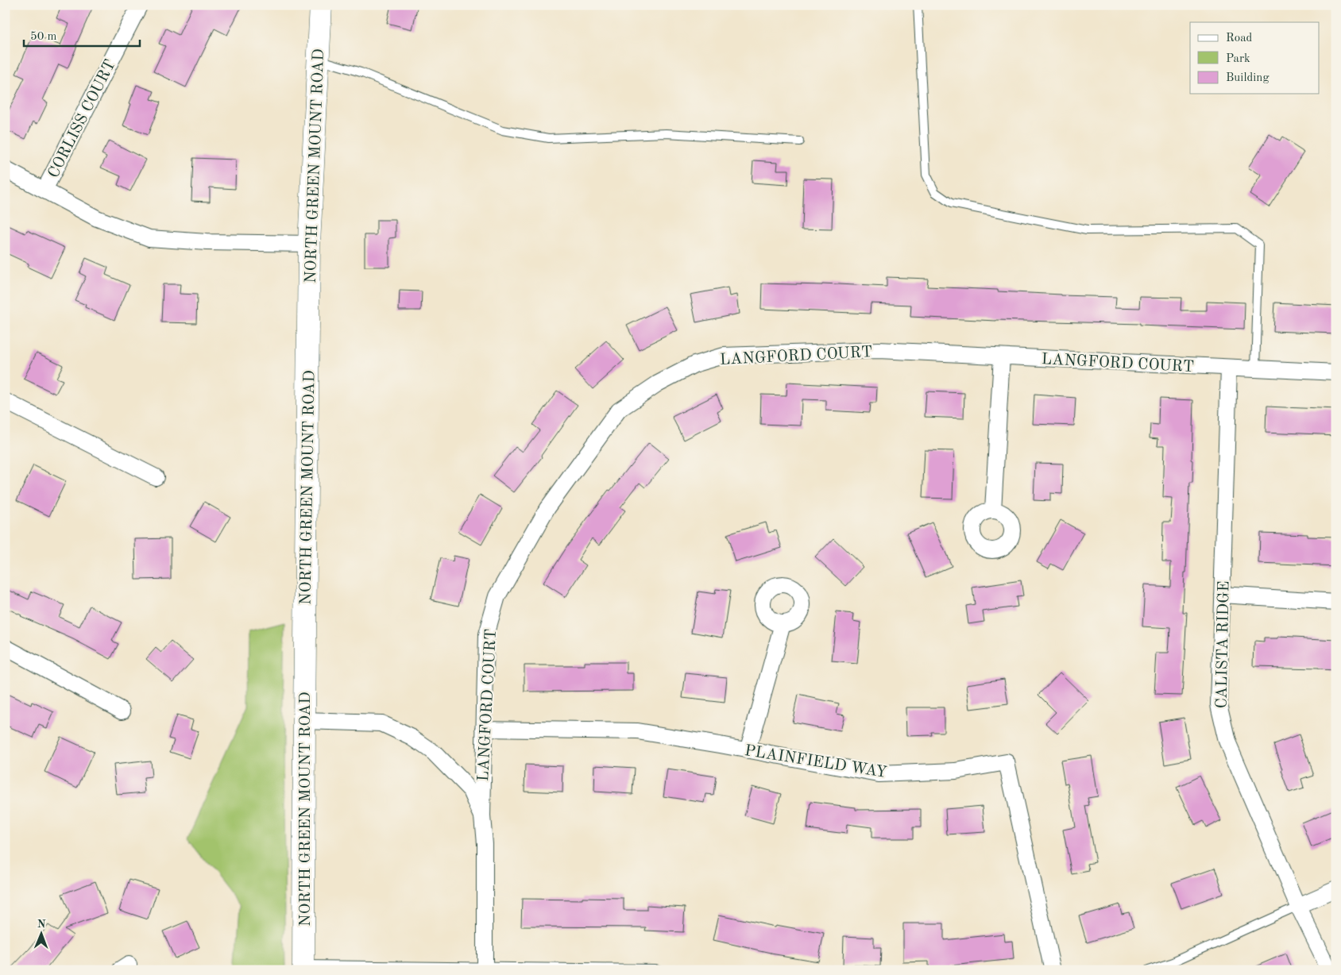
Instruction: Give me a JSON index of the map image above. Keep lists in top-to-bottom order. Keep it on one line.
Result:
{"streets":{"street":["CORLISS COURT","NORTH GREEN MOUNT ROAD","LANGFORD COURT","CALISTA RIDGE","PLAINFIELD WAY"]},"crossings":[["LANGFORD COURT","CALISTA RIDGE"],["LANGFORD COURT","PLAINFIELD WAY"]],"legend":["Road","Park","Building"],"scale_bar":"50 m","north":"top"}
